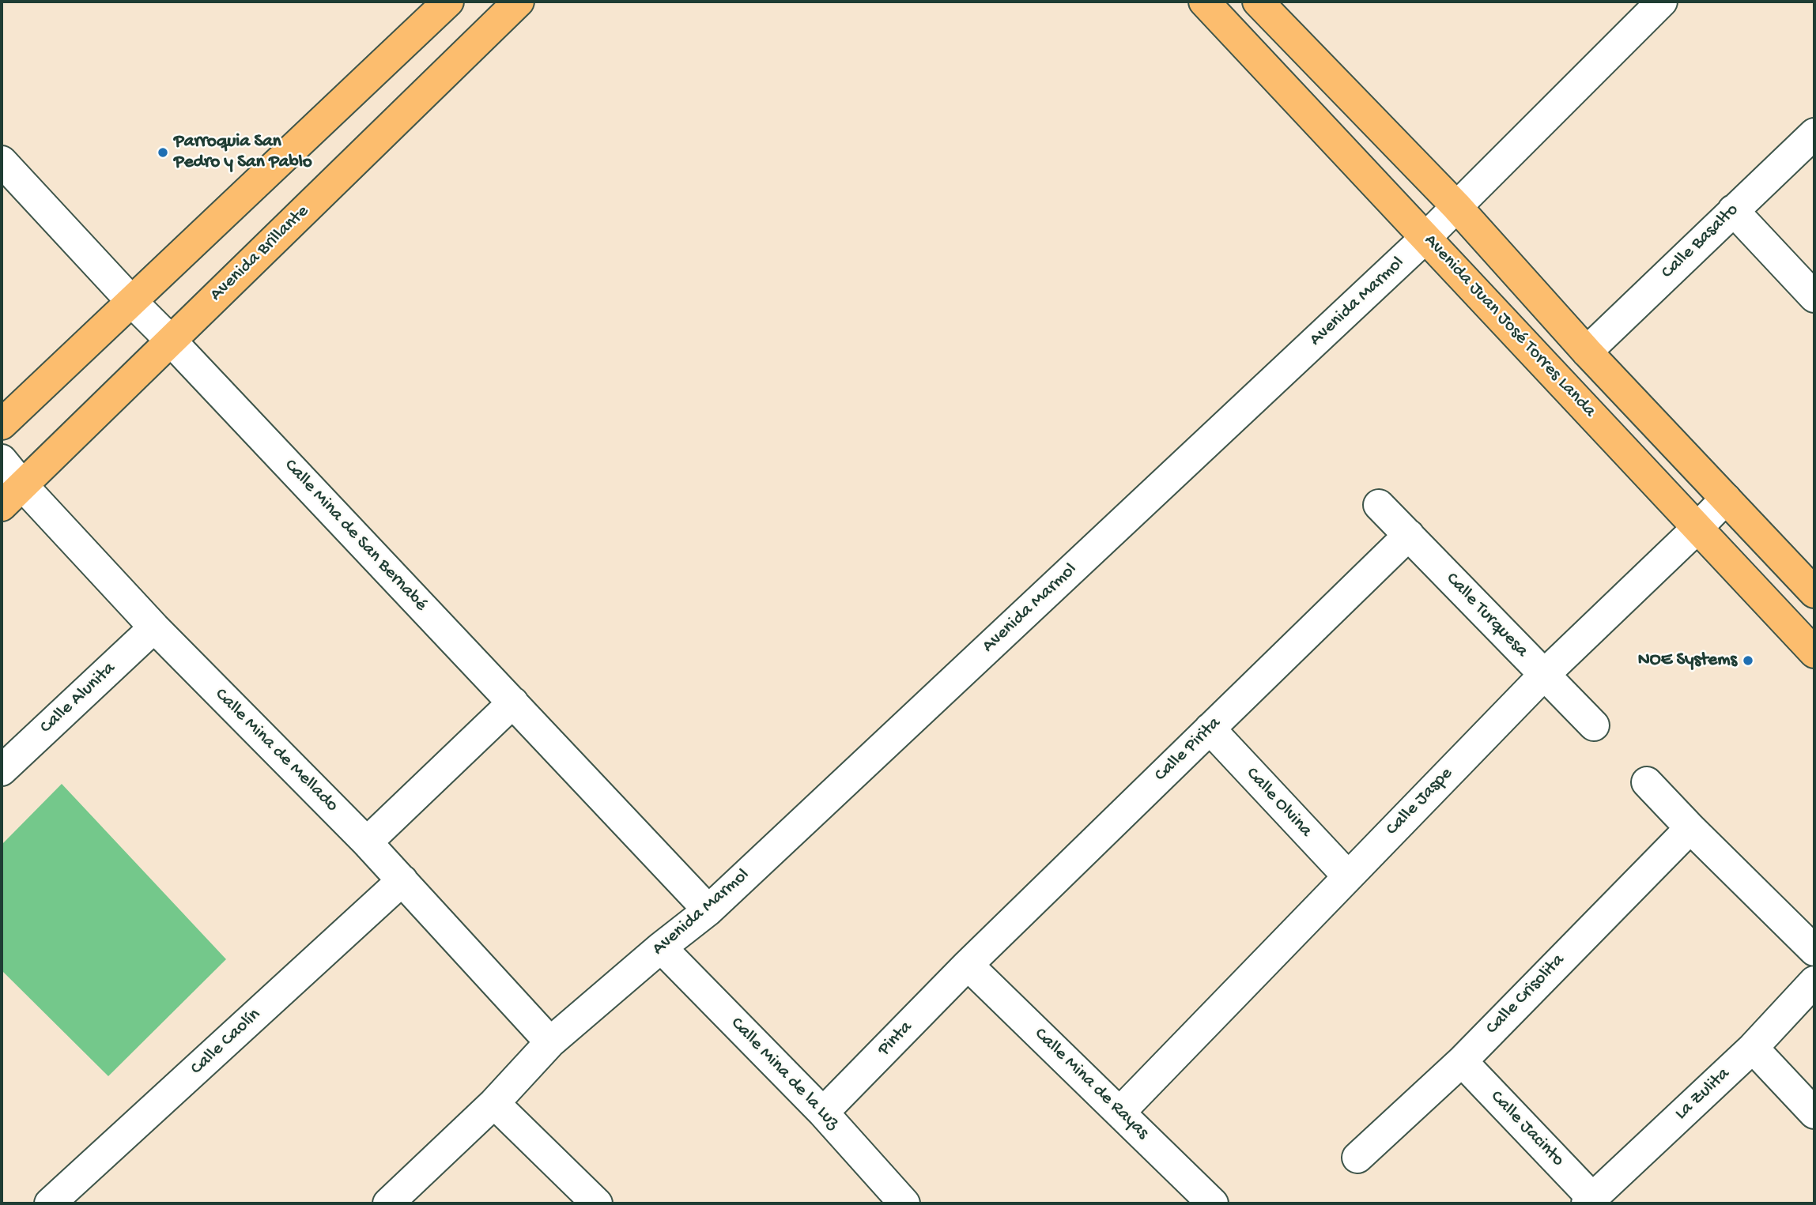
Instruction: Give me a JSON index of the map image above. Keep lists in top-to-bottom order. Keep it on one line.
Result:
{"streets":{"main road":["Avenida Brillante","Avenida Juan José Torres Landa"],"street":["Calle Basalto","Avenida Marmol","Calle Mina de San Bernabé","Calle Turquesa","Calle Alunita","Calle Pirita","Calle Mina de Mellado","Calle Jaspe","Calle Olvina","Calle Crisolita","Pinta","Calle Caolín","Calle Mina de la Luz","Calle Mina de Rayas","La Zulita","Calle Jacinto"]},"crossings":[["Avenida Brillante","Calle Mina de San Bernabé"],["Avenida Brillante","Calle Mina de Mellado"],["Avenida Marmol","Avenida Juan José Torres Landa"],["Avenida Marmol","Calle Mina de San Bernabé"],["Avenida Marmol","Calle Mina de Mellado"],["Avenida Marmol","Calle Mina de la Luz"],["Avenida Juan José Torres Landa","Calle Jaspe"],["Calle Turquesa","Calle Pirita"],["Calle Turquesa","Calle Jaspe"],["Calle Alunita","Calle Mina de Mellado"],["Calle Pirita","Calle Olvina"],["Calle Pirita","Pinta"],["Calle Pirita","Calle Mina de Rayas"],["Calle Mina de Mellado","Calle Caolín"],["Calle Jaspe","Calle Olvina"],["Calle Jaspe","Calle Mina de Rayas"],["Calle Crisolita","Calle Jacinto"],["Pinta","Calle Mina de la Luz"],["Pinta","Calle Mina de Rayas"],["La Zulita","Calle Jacinto"]],"places":["Parroquia San Pedro y San Pablo","NOE Systems"]}
